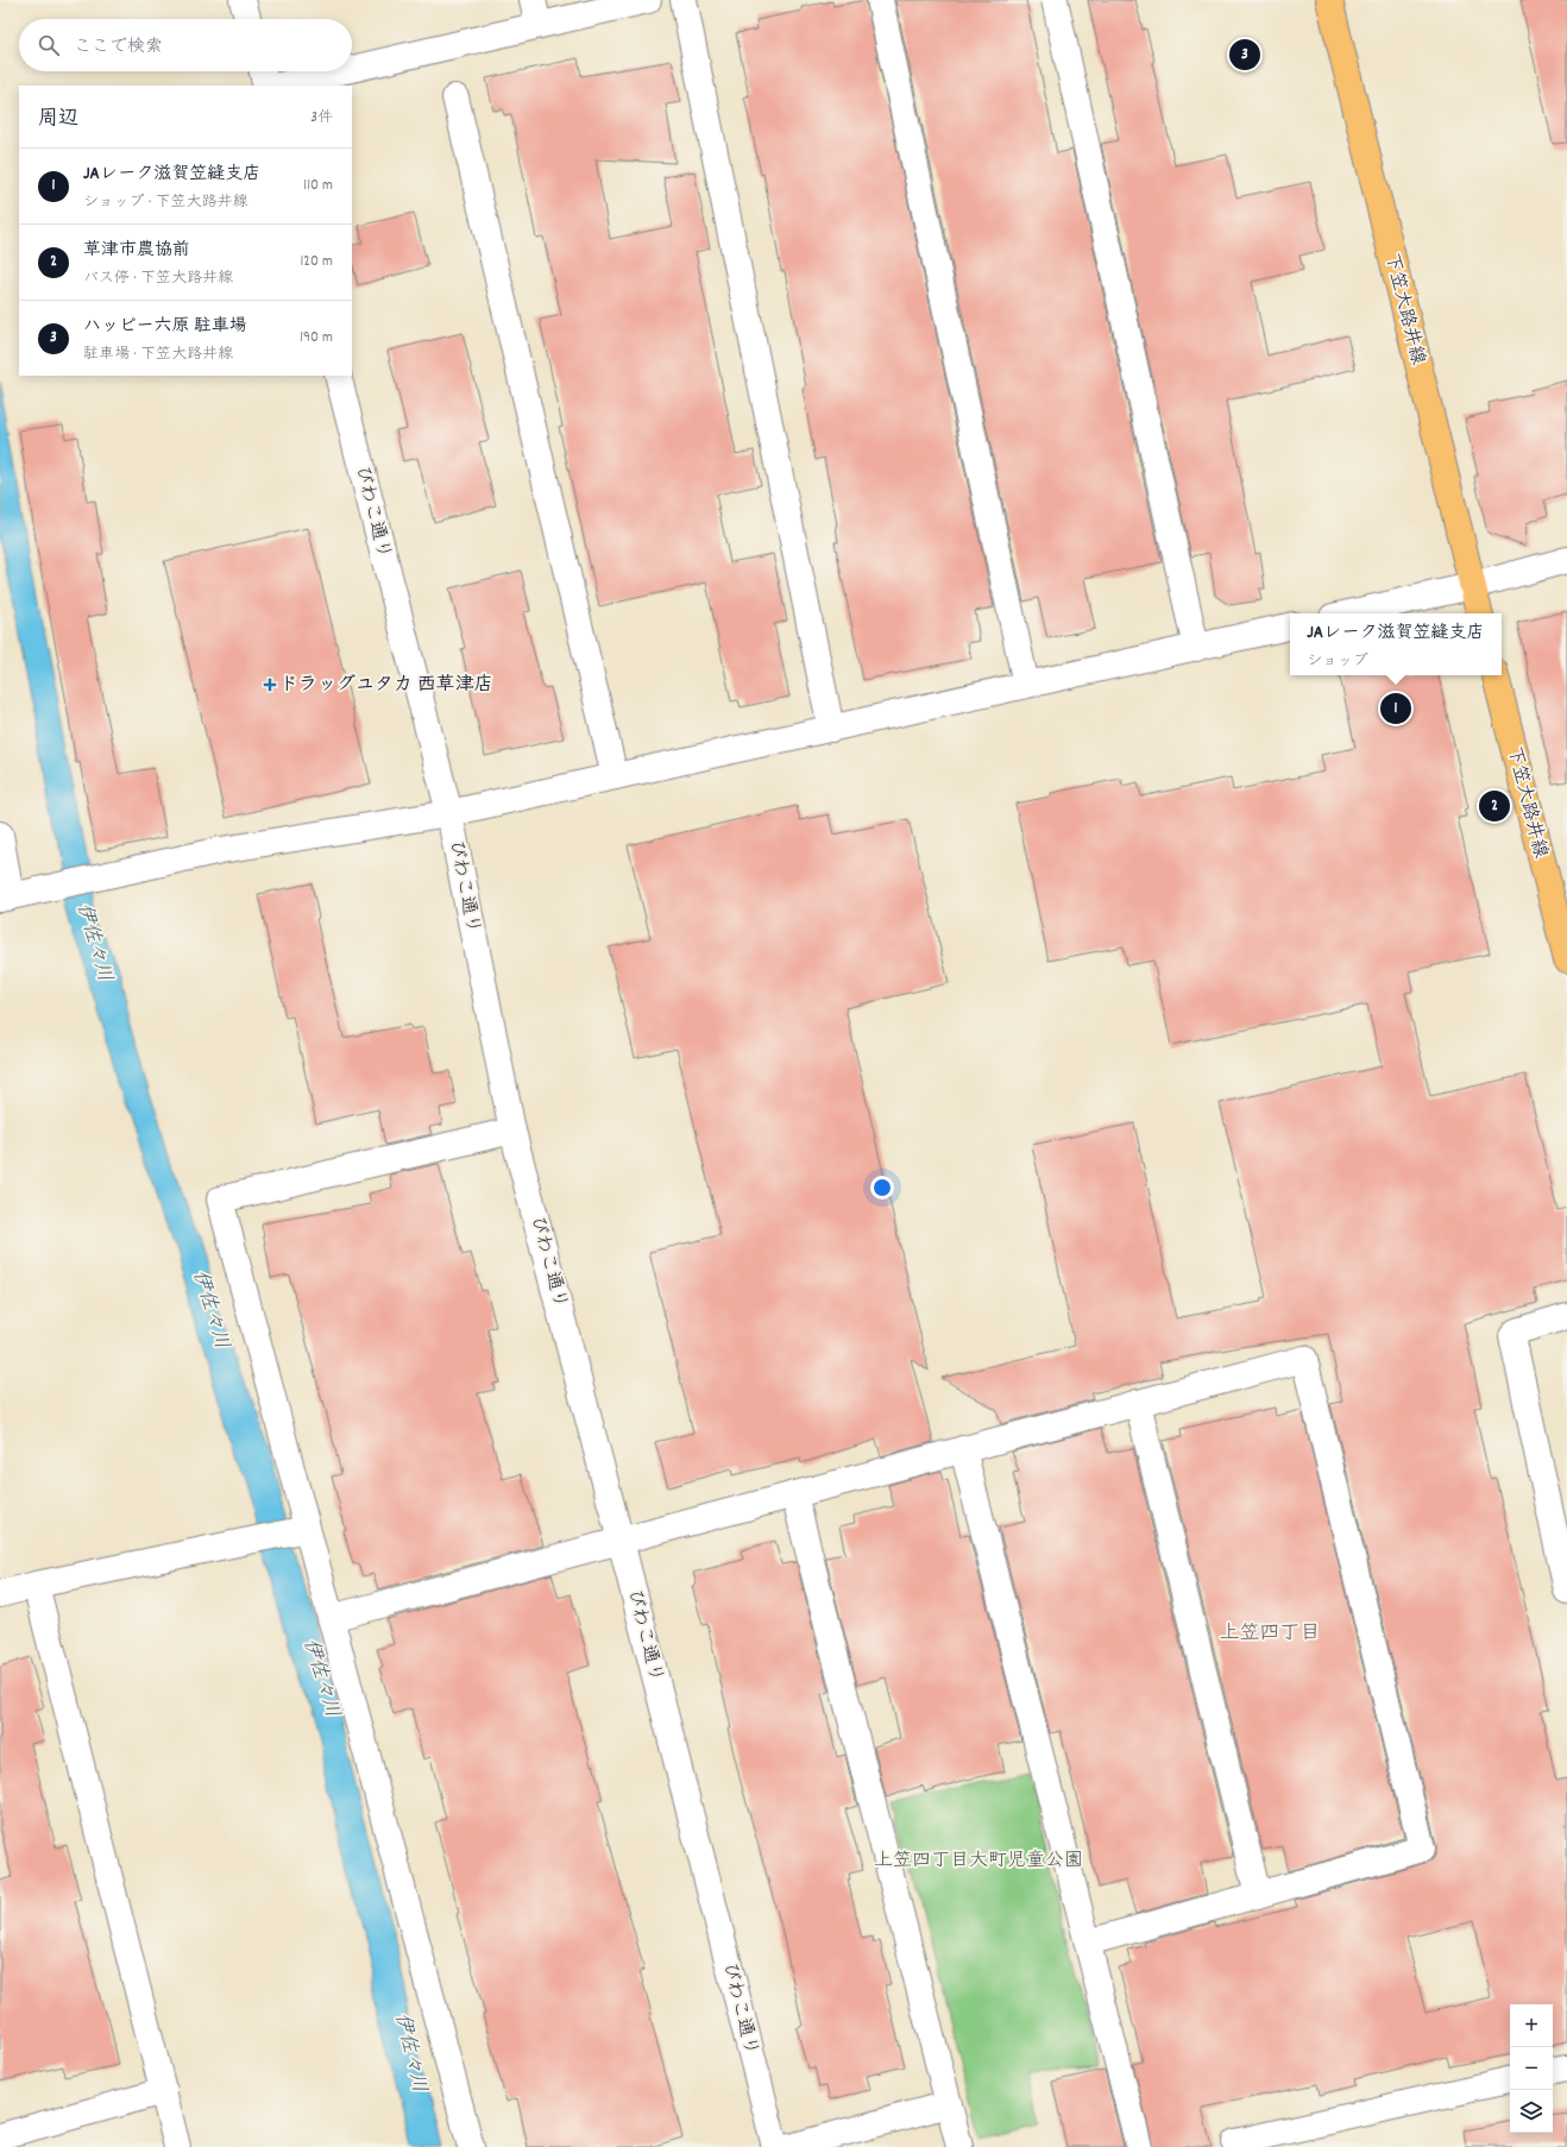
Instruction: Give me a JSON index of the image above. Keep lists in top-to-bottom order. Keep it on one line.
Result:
{"streets":{"main road":["下笠大路井線"],"street":["びわこ通り"]},"districts":["上笠四丁目"],"water":["伊佐々川"],"parks":["上笠四丁目大町児童公園"],"places":{"health":["ドラッグユタカ 西草津店"]},"page":{"search":"ここで検索","pins":["3","1","2"],"heading":["周辺","3件"],"list":[{"mark":"1","name":"JAレーク滋賀笠縫支店","note":"ショップ · 下笠大路井線","value":"110 m"},{"mark":"2","name":"草津市農協前","note":"バス停 · 下笠大路井線","value":"120 m"},{"mark":"3","name":"ハッピー六原 駐車場","note":"駐車場 · 下笠大路井線","value":"190 m"}],"popup":["JAレーク滋賀笠縫支店","ショップ"],"map_buttons":["+","−"]}}
